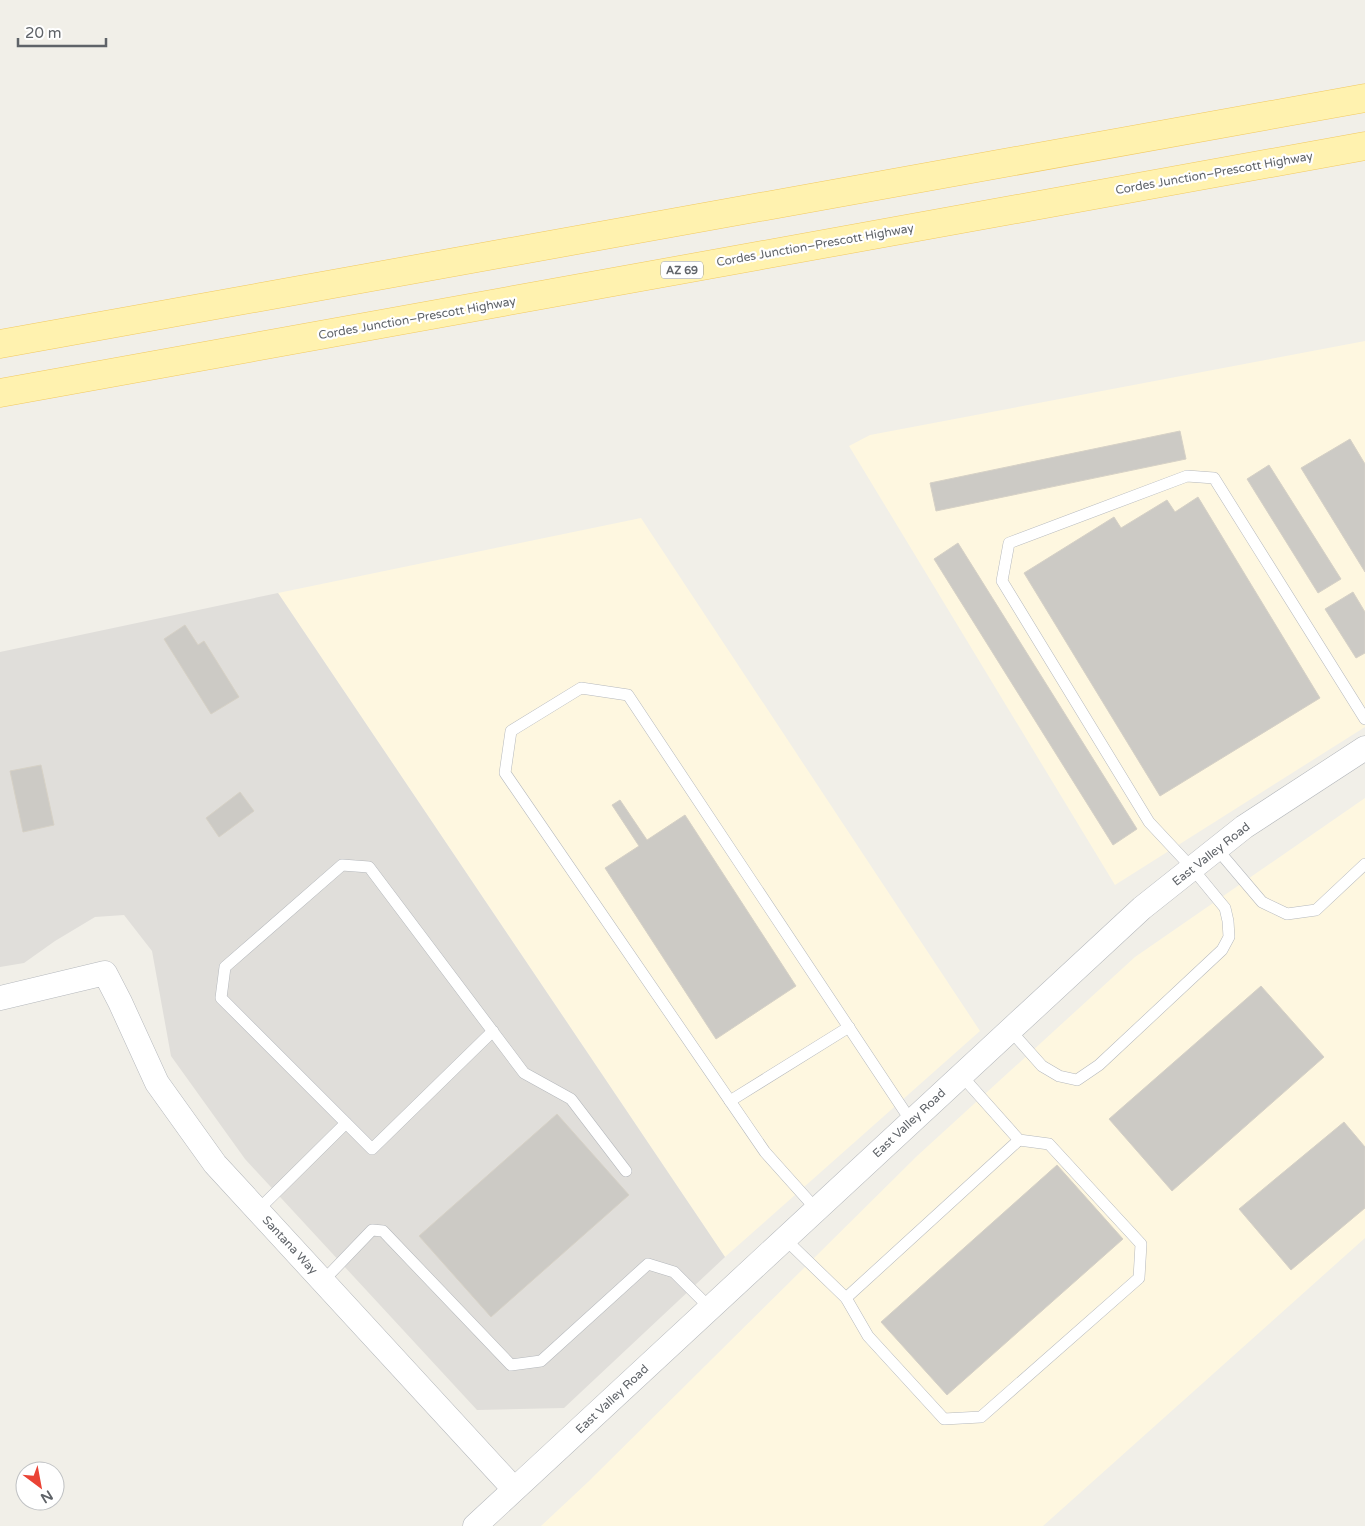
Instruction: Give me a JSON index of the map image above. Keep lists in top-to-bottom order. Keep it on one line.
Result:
{"streets":{"main road":["Cordes Junction–Prescott Highway","AZ 69"],"street":["East Valley Road","Santana Way"]},"crossings":[["East Valley Road","Santana Way"]],"scale_bar":"20 m","north":"bottom right"}
